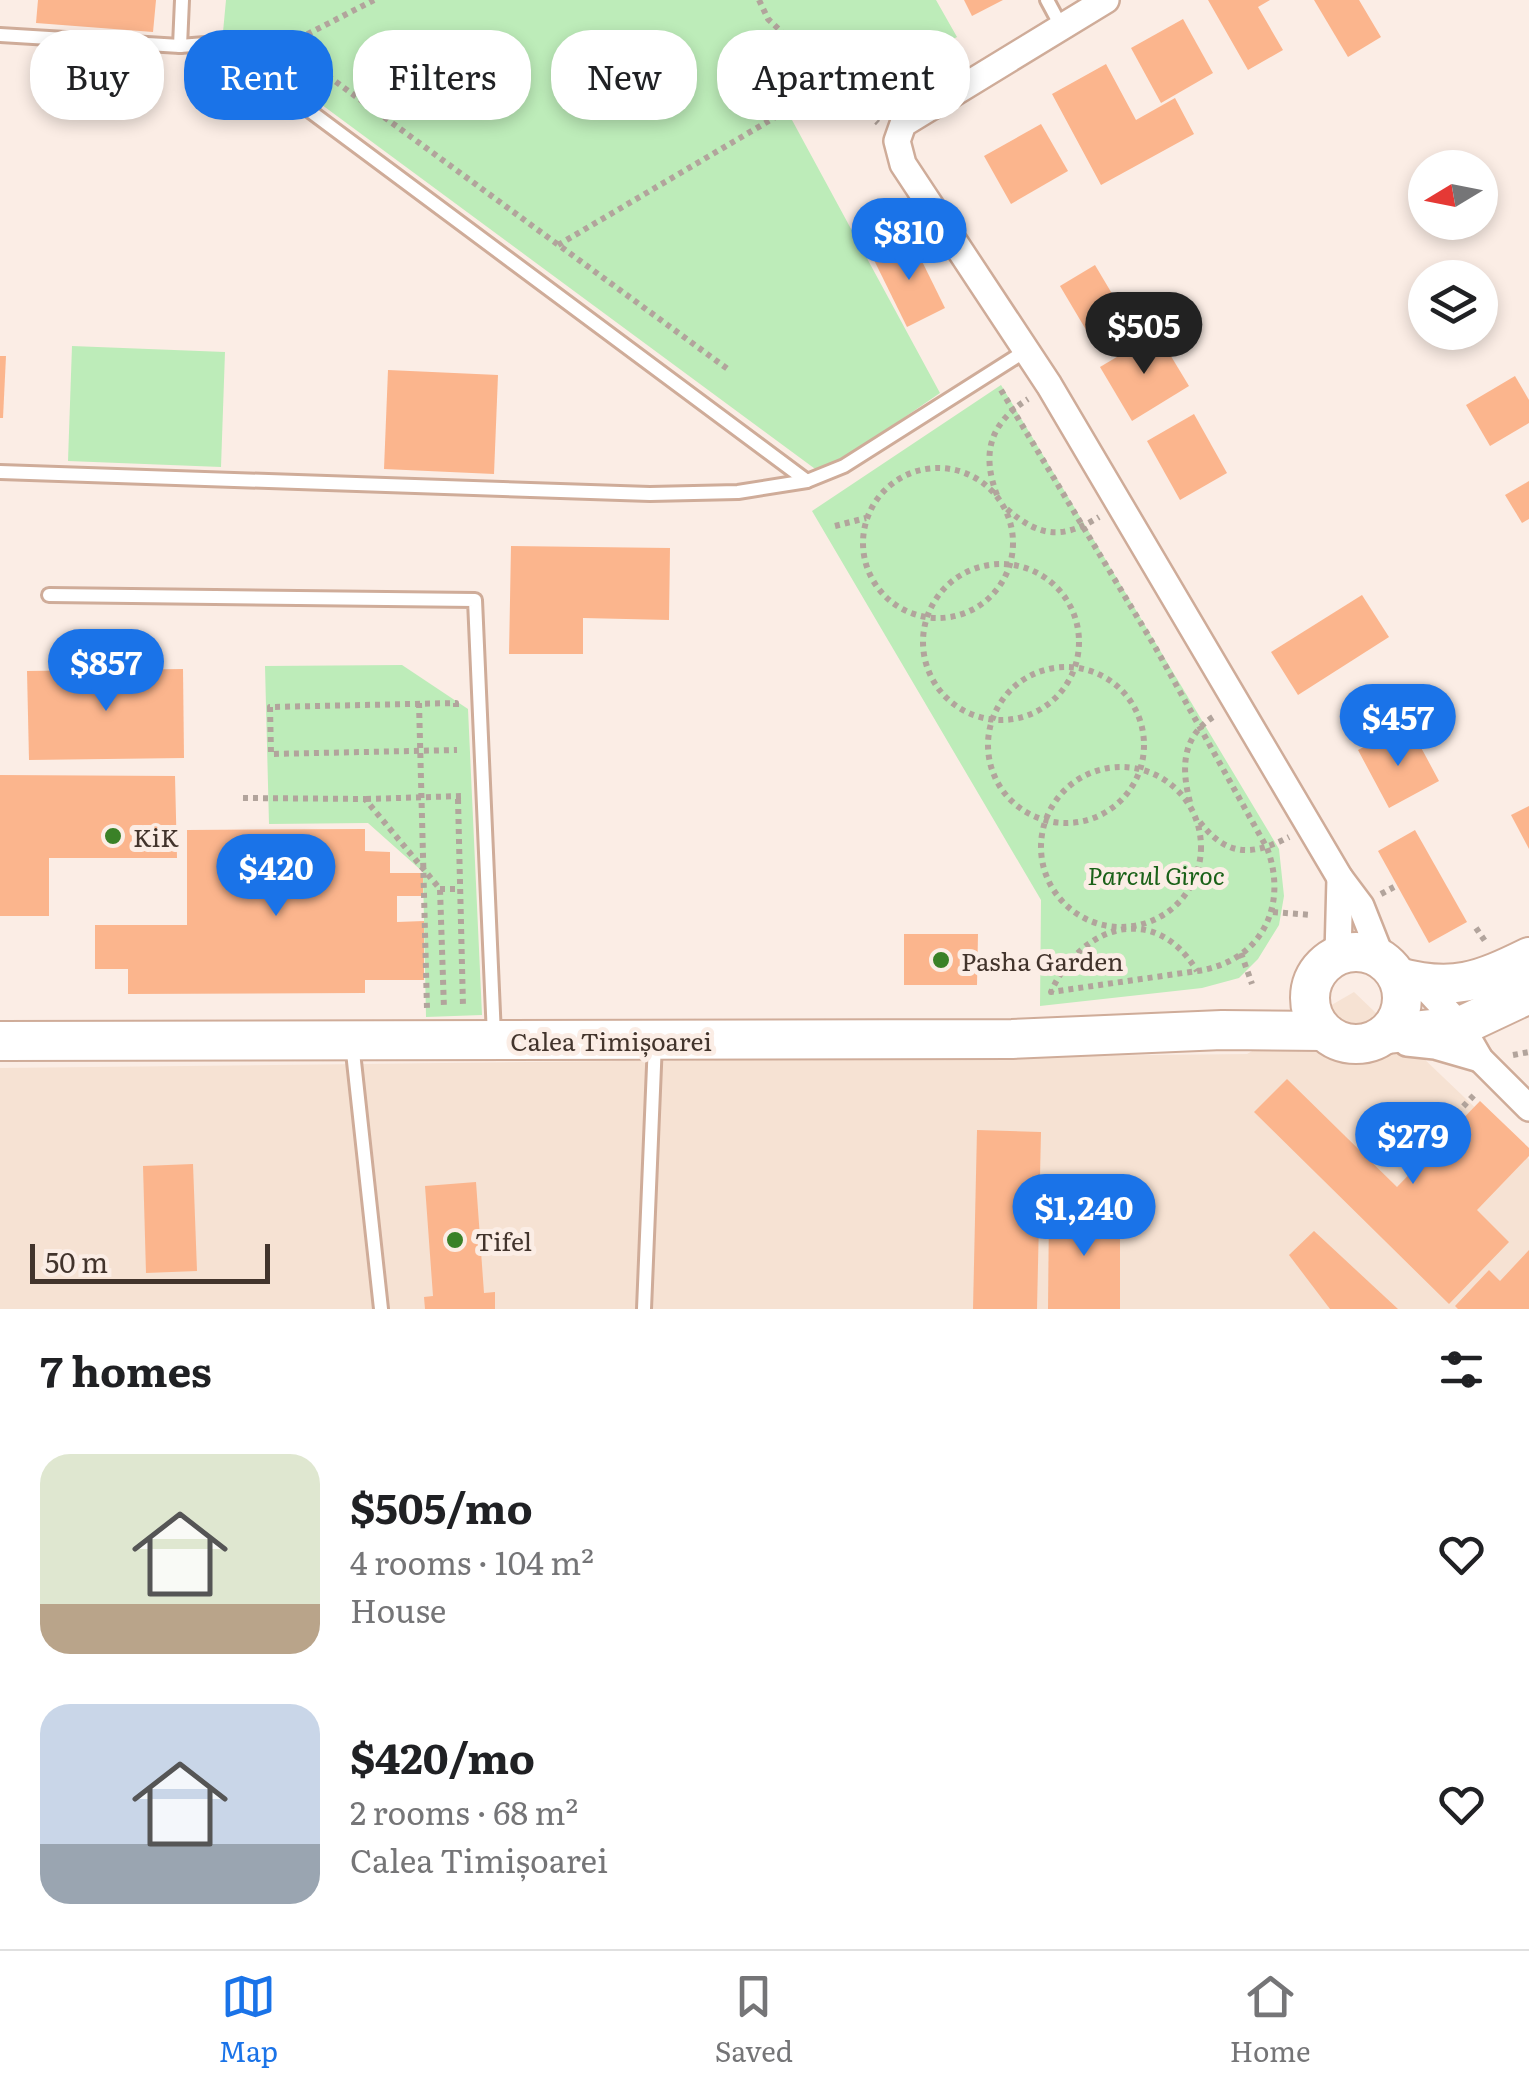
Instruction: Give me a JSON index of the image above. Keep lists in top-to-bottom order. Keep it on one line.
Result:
{"streets":{"main road":["Calea Timișoarei"]},"parks":["Parcul Giroc"],"places":["KiK","Pasha Garden","Tifel"],"scale_bar":"50 m","north":"left","page":{"chip":["Buy","Rent","Filters","New","Apartment"],"price":["$810","$505","$857","$457","$420","$279","$1,240"],"scale":"50 m","heading":"7 homes","list":[{"name":"$505/mo","note":"4 rooms · 104 m² · House"},{"name":"$420/mo","note":"2 rooms · 68 m² · Calea Timișoarei"}],"tabs":["Map","Saved","Home"]}}
